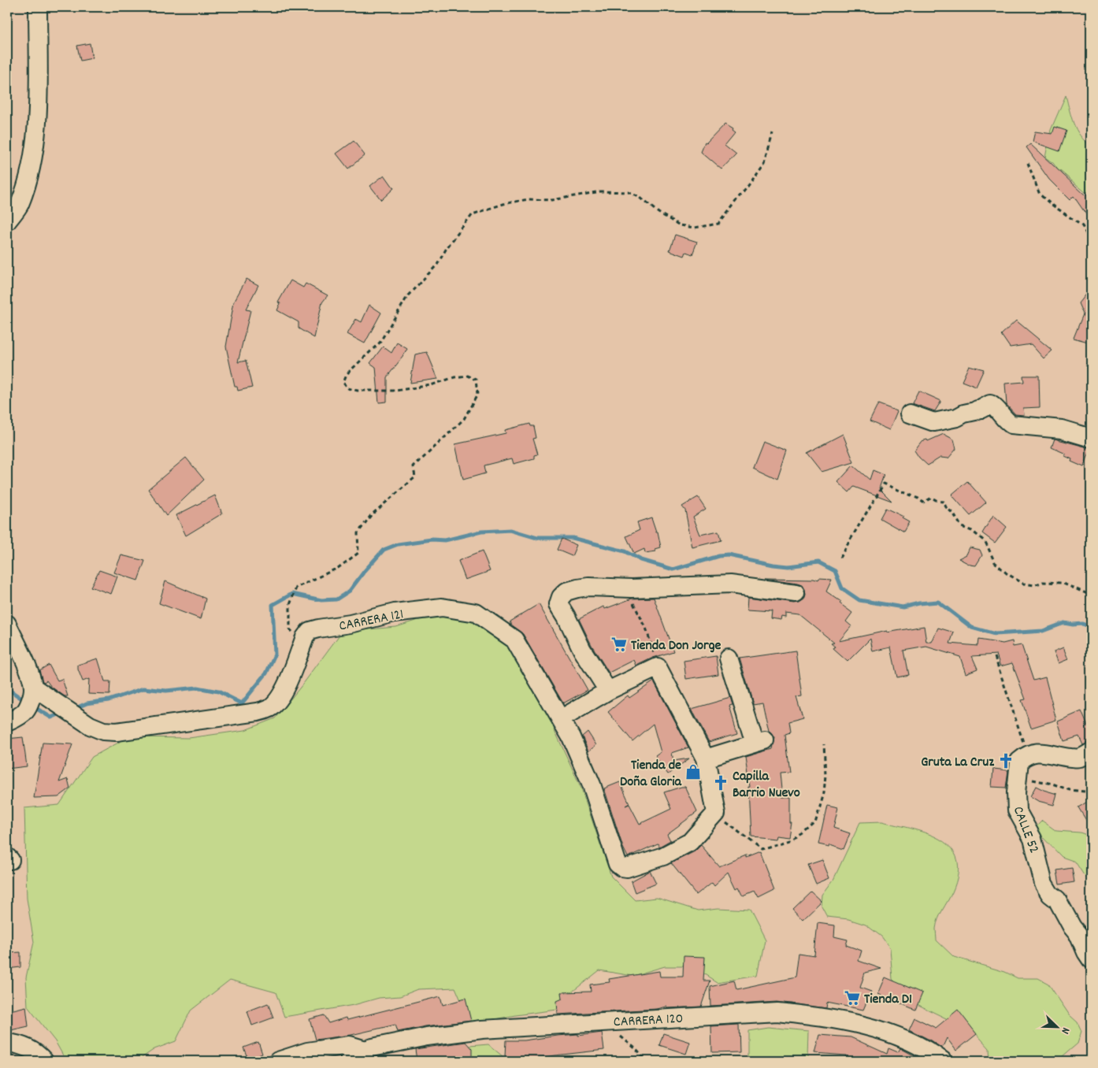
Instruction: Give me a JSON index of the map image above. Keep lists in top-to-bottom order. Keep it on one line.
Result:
{"streets":{"street":["CARRERA 121","CALLE 52","CARRERA 120"]},"places":{"supermarket":["Tienda Don Jorge","Tienda D1"],"church":["Gruta La Cruz","Capilla Barrio Nuevo"],"shop":["Tienda de Doña Gloria"]},"north":"bottom right"}
